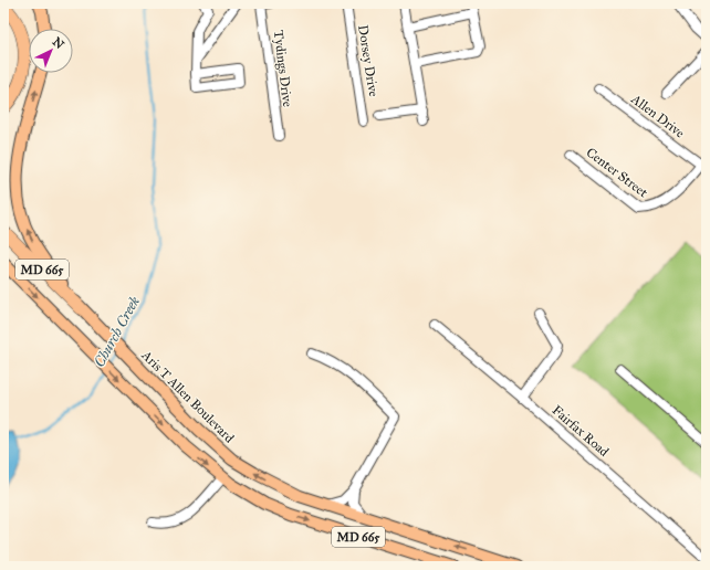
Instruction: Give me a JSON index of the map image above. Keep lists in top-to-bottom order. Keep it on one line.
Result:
{"streets":{"highway":["MD 665","Aris T Allen Boulevard"],"street":["Dorsey Drive","Tydings Drive","Allen Drive","Center Street","Fairfax Road"]},"crossings":[["Allen Drive","Center Street"]],"one_way":["Aris T Allen Boulevard"],"water":["Church Creek"],"north":"top right"}
